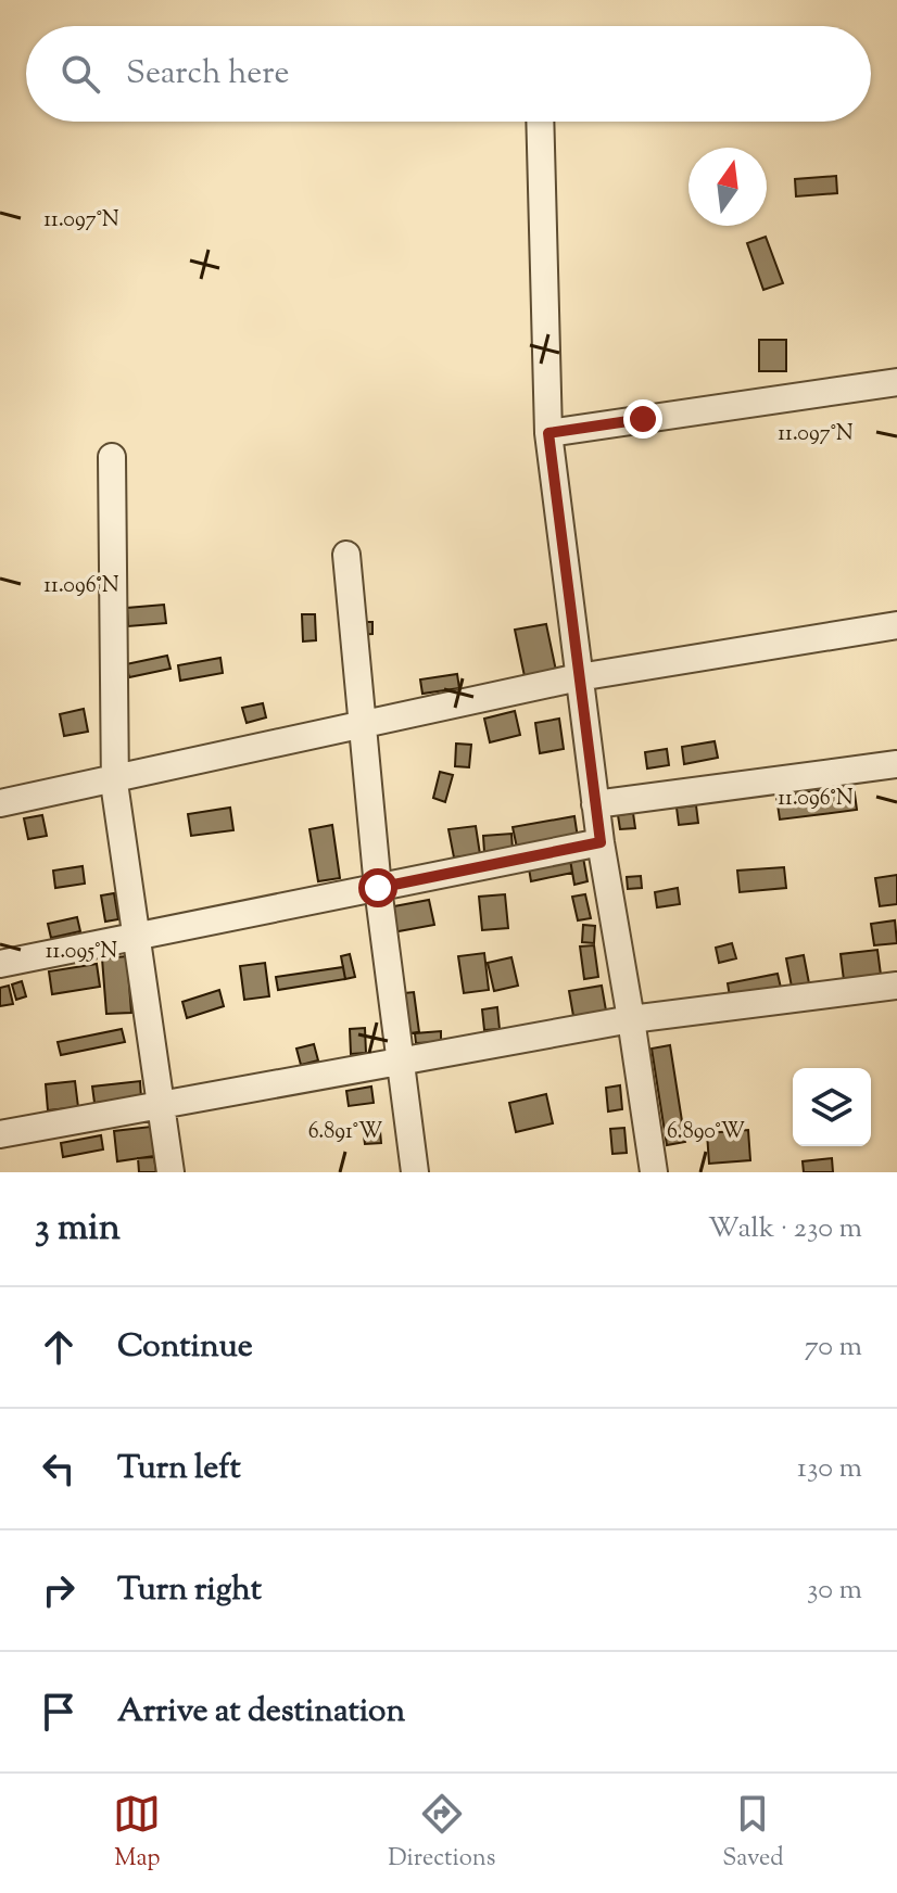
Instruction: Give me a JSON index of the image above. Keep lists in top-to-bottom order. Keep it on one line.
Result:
{"north":"top","page":{"search":"Search here","heading":["3 min","Walk · 230 m"],"list":[["Continue","70 m"],["Turn left","130 m"],["Turn right","30 m"],"Arrive at destination"],"nav":["Map","Directions","Saved"]},"coordinates":["11.097°N","11.096°N","11.095°N","6.891°W","6.890°W"]}
